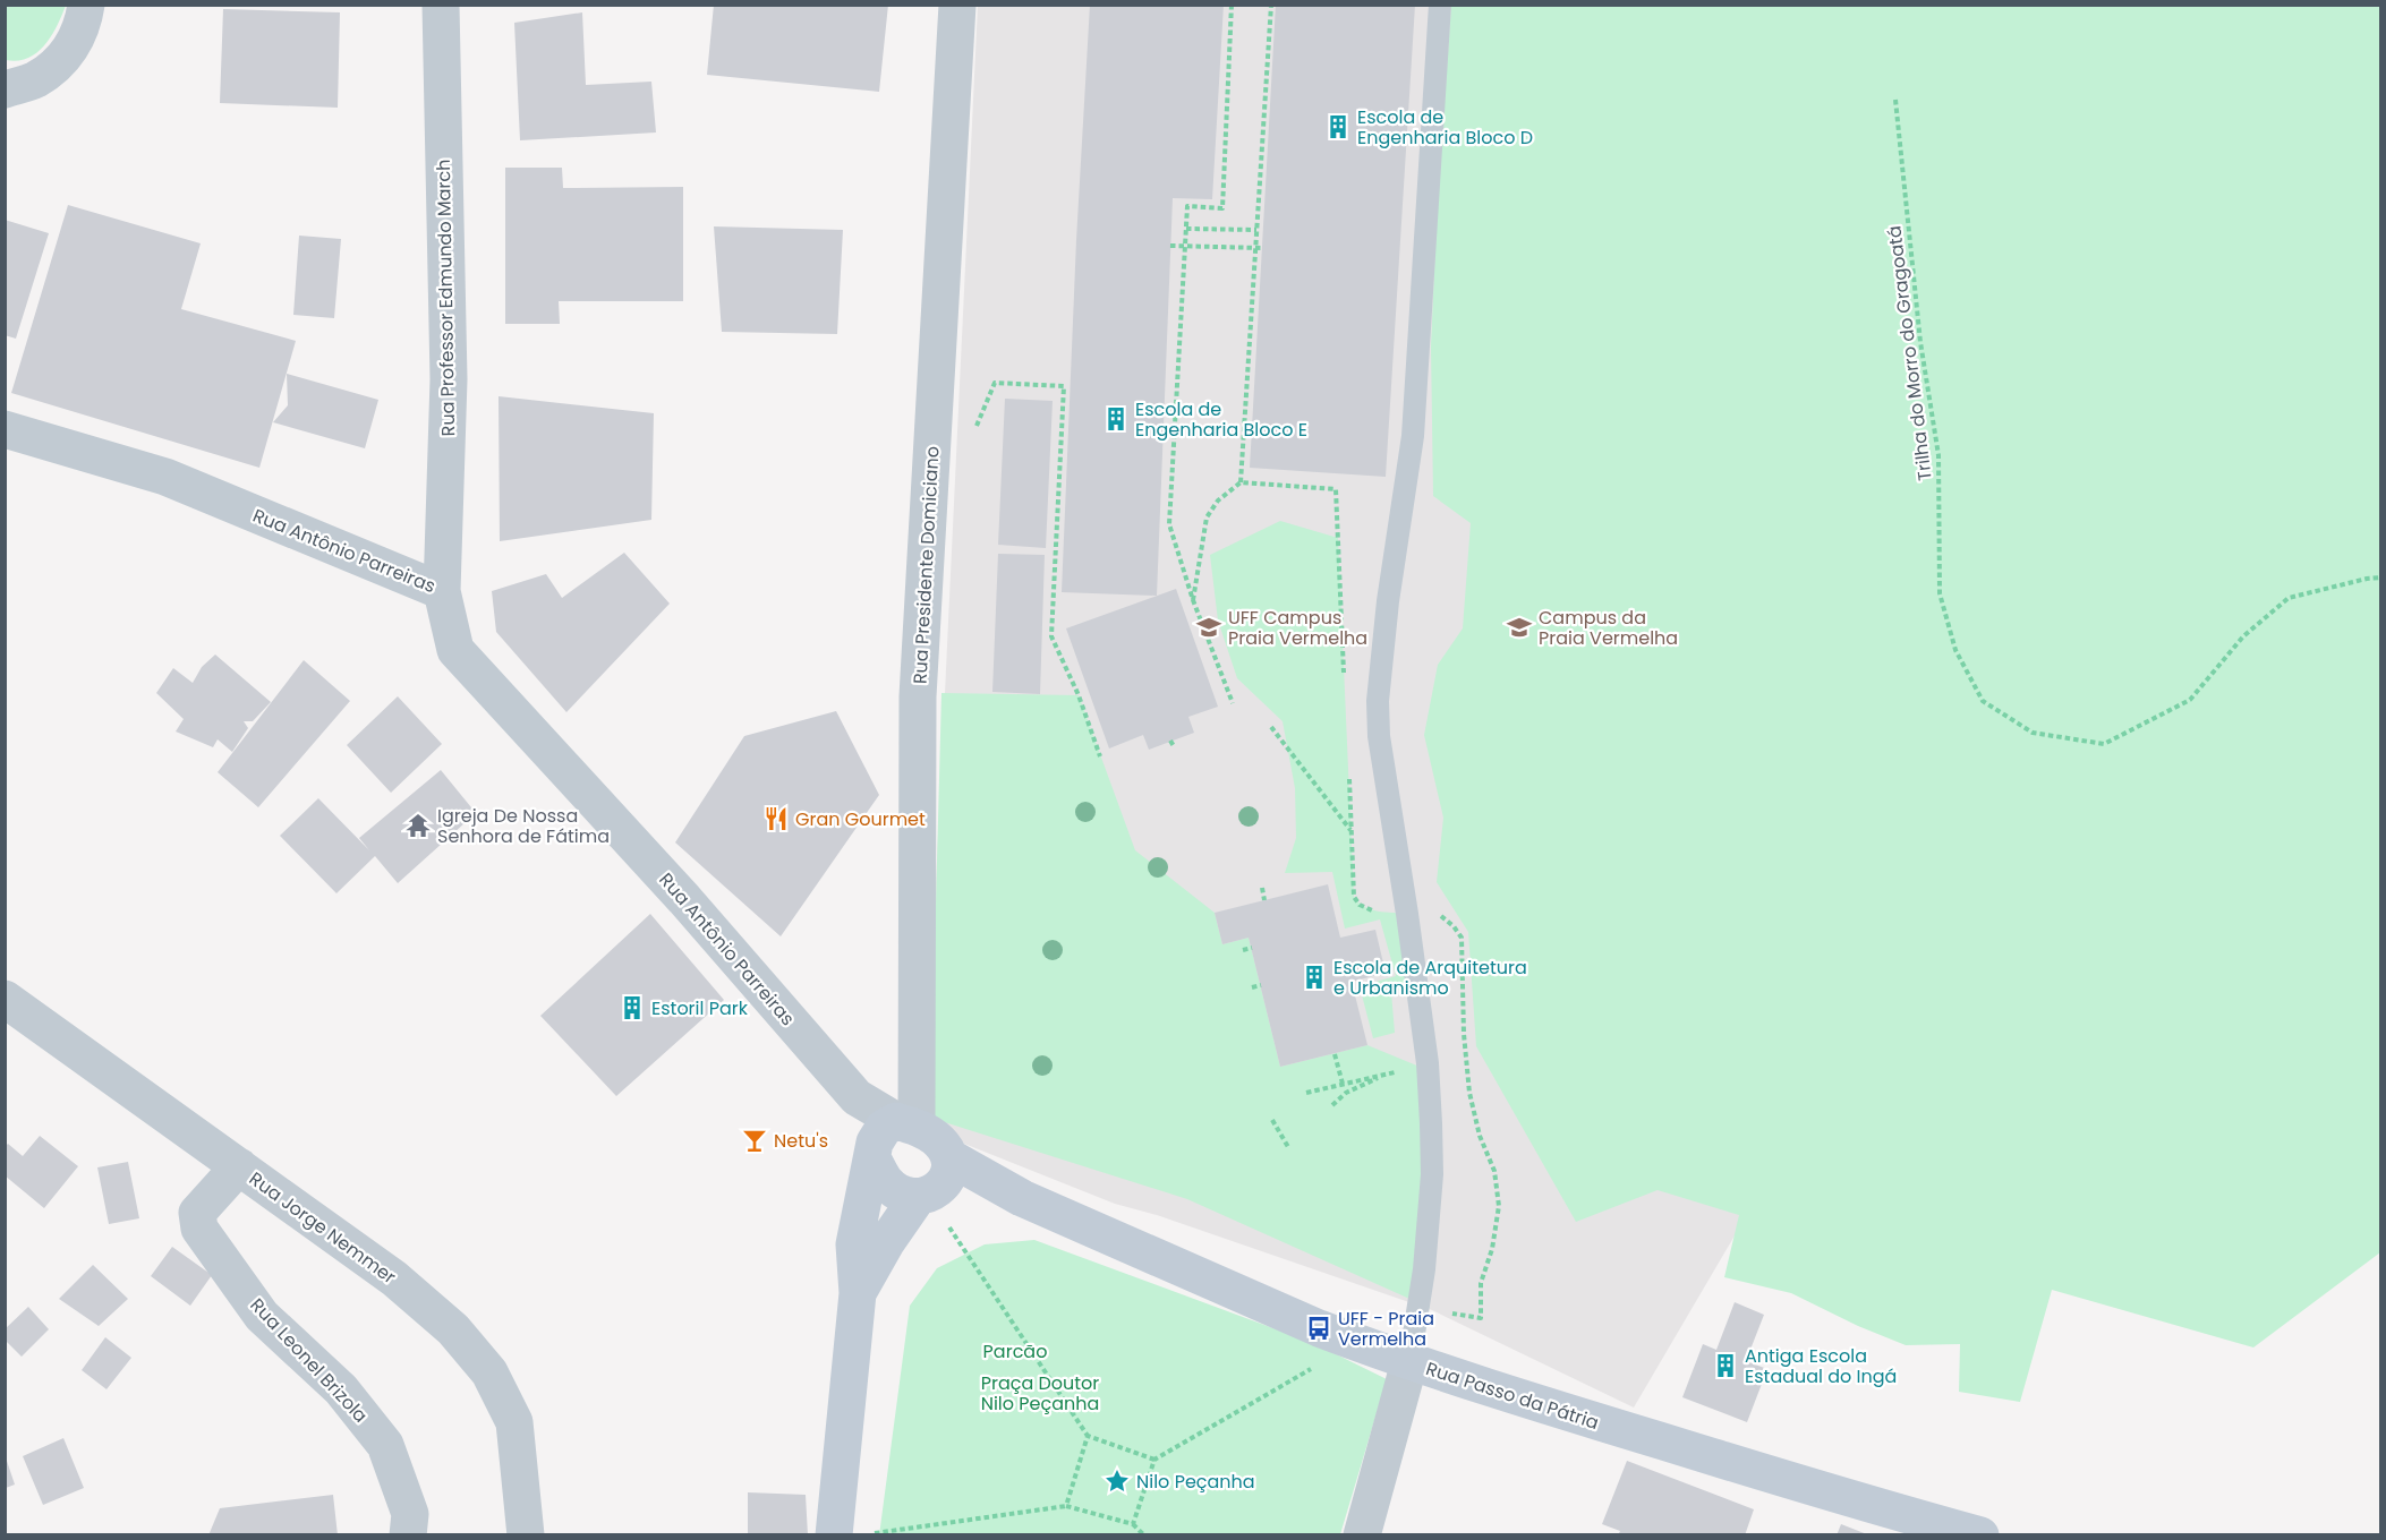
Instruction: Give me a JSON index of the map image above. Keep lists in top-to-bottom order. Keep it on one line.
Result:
{"streets":{"street":["Rua Professor Edmundo March","Rua Antônio Parreiras","Rua Presidente Domiciano","Rua Jorge Nemmer","Rua Leonel Brizola","Rua Passo da Pátria"],"path":["Trilha do Morro do Gragoatá"]},"crossings":[["Rua Professor Edmundo March","Rua Antônio Parreiras"],["Rua Antônio Parreiras","Rua Presidente Domiciano"],["Rua Presidente Domiciano","Rua Passo da Pátria"],["Rua Jorge Nemmer","Rua Leonel Brizola"]],"parks":["Parcão","Praça Doutor Nilo Peçanha"],"places":{"building":["Escola de Engenharia Bloco D","Escola de Engenharia Bloco E","Escola de Arquitetura e Urbanismo","Estoril Park","Antiga Escola Estadual do Ingá"],"school or university":["UFF Campus Praia Vermelha","Campus da Praia Vermelha"],"restaurant":["Gran Gourmet"],"temple":["Igreja De Nossa Senhora de Fátima"],"bar":["Netu's"],"bus stop":["UFF - Praia Vermelha"],"place":["Nilo Peçanha"]}}
